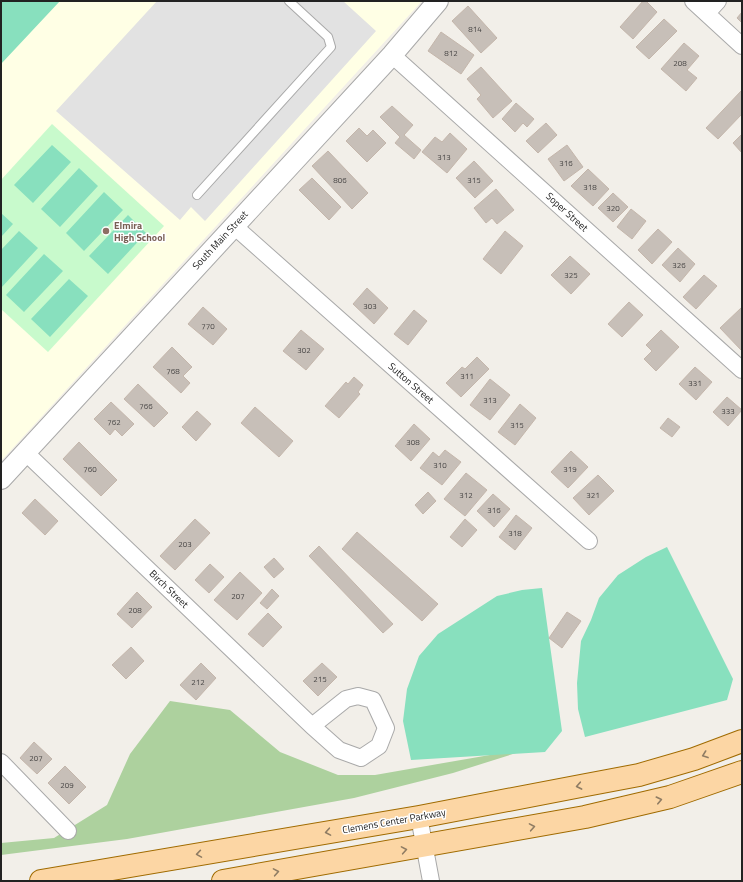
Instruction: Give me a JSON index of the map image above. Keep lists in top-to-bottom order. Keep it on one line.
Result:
{"streets":{"main road":["Clemens Center Parkway"],"street":["Soper Street","South Main Street","Sutton Street","Birch Street"]},"crossings":[["Soper Street","South Main Street"],["South Main Street","Sutton Street"],["South Main Street","Birch Street"]],"places":["Elmira High School"],"house_numbers":["814","812","208","313","316","806","315","318","320","326","325","303","770","302","768","311","331","313","766","333","762","315","308","310","760","319","312","321","316","318","203","207","208","215","212","207","209"]}
